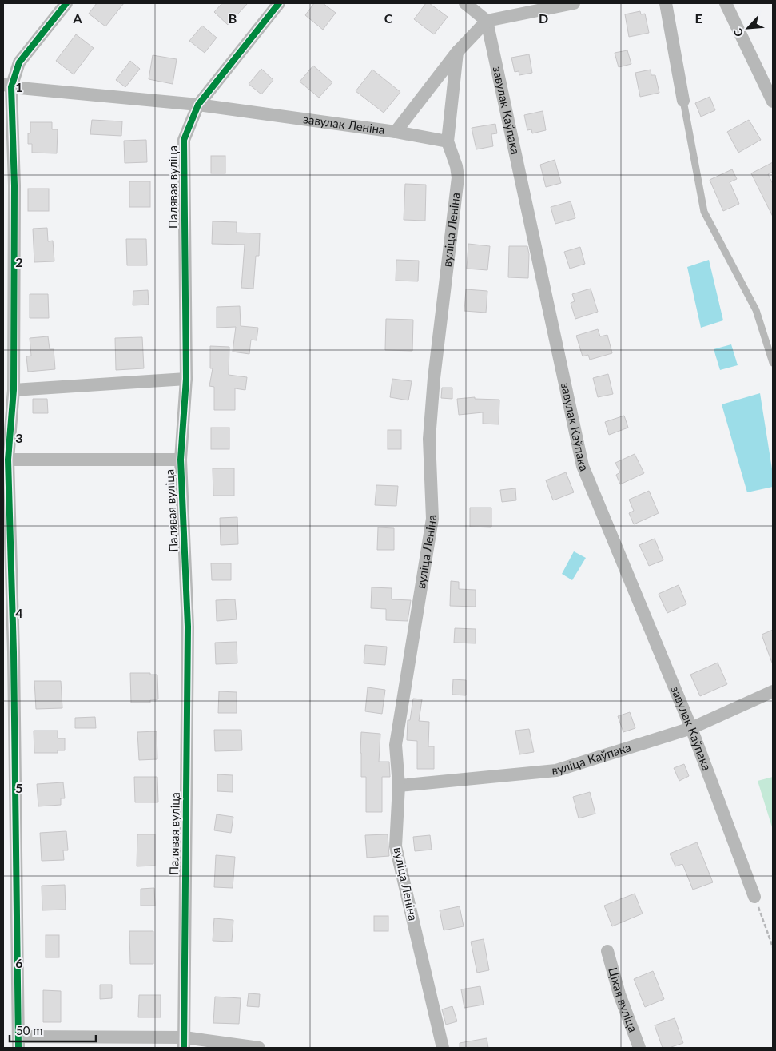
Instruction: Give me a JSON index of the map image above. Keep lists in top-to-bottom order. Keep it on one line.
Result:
{"streets":{"street":["завулак Каўпака","завулак Леніна","Палявая вуліца","вуліца Леніна","вуліца Каўпака","Ціхая вуліца"]},"crossings":[["завулак Каўпака","завулак Леніна"],["завулак Каўпака","вуліца Каўпака"],["завулак Леніна","Палявая вуліца"],["завулак Леніна","вуліца Леніна"],["вуліца Леніна","вуліца Каўпака"]],"scale_bar":"50 m","north":"bottom left","grid":{"columns":["A","B","C","D","E"],"rows":["1","2","3","4","5","6"]}}
